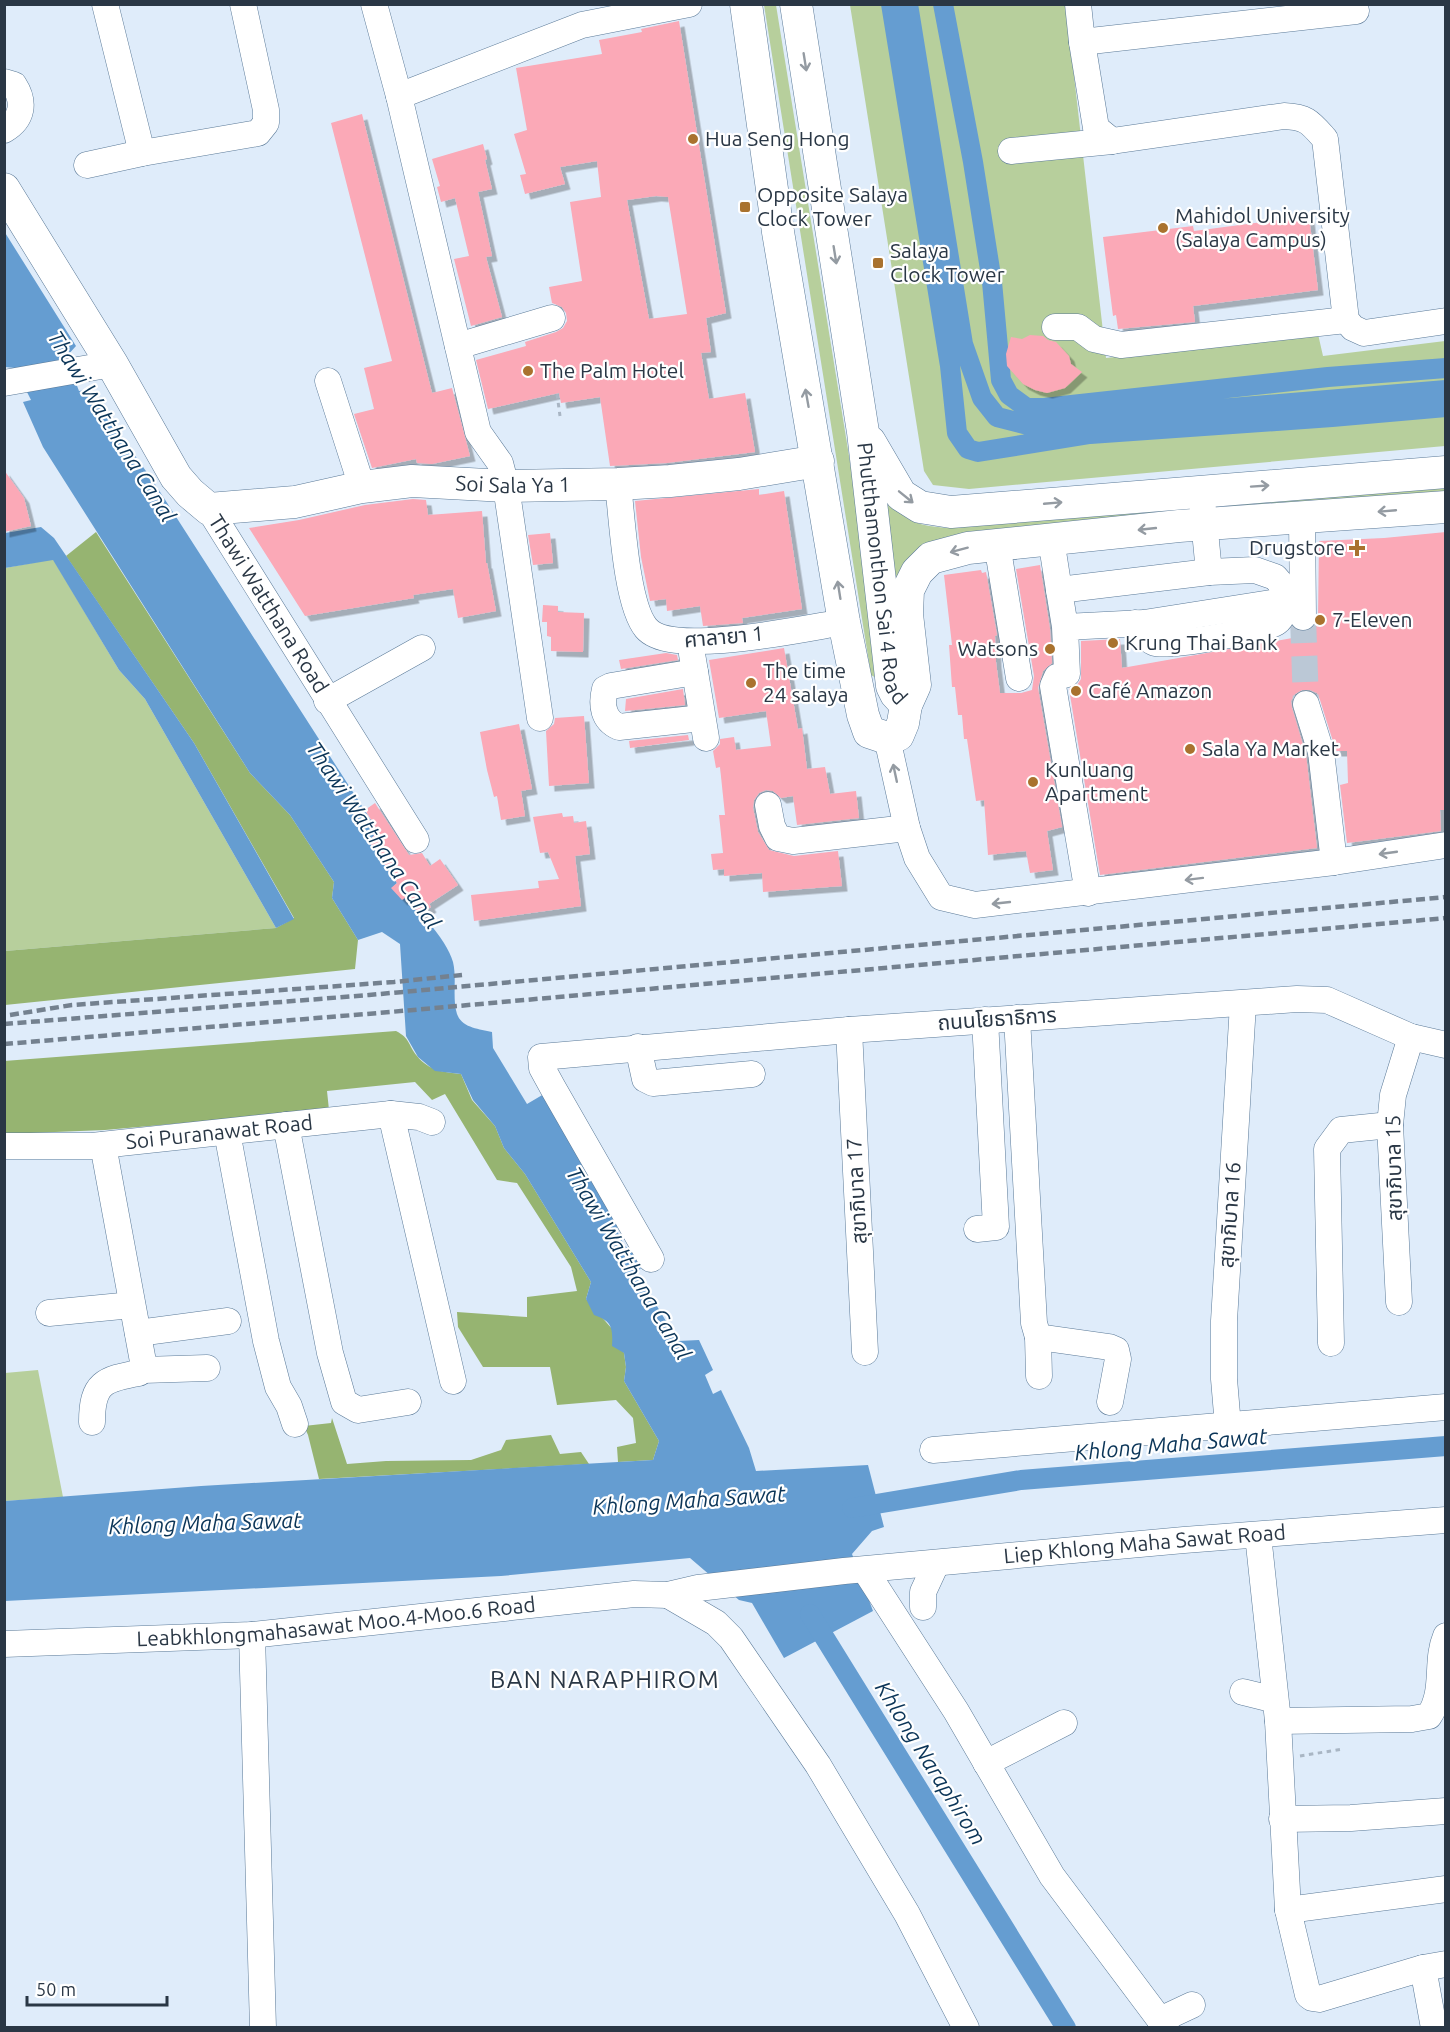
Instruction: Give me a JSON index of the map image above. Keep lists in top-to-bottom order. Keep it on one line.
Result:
{"streets":{"main road":["Soi Sala Ya 1","Phutthamonthon Sai 4 Road","Thawi Watthana Road"],"street":["ศาลายา 1","ถนนโยธาธิการ","Soi Puranawat Road","สุขาภิบาล 15","สุขาภิบาล 17","สุขาภิบาล 16","Liep Khlong Maha Sawat Road","Leabkhlongmahasawat Moo.4-Moo.6 Road"]},"crossings":[["Soi Sala Ya 1","Phutthamonthon Sai 4 Road"],["Soi Sala Ya 1","Thawi Watthana Road"],["Soi Sala Ya 1","ศาลายา 1"],["Phutthamonthon Sai 4 Road","ศาลายา 1"],["ถนนโยธาธิการ","สุขาภิบาล 15"],["ถนนโยธาธิการ","สุขาภิบาล 17"],["ถนนโยธาธิการ","สุขาภิบาล 16"],["Liep Khlong Maha Sawat Road","Leabkhlongmahasawat Moo.4-Moo.6 Road"]],"districts":["BAN NARAPHIROM"],"water":["Thawi Watthana Canal","Khlong Maha Sawat","Khlong Naraphirom"],"places":{"other":["Hua Seng Hong","Mahidol University (Salaya Campus)","The Palm Hotel","7-Eleven","Krung Thai Bank","Watsons","The time 24 salaya","Café Amazon","Sala Ya Market","Kunluang Apartment"],"transit":["Opposite Salaya Clock Tower","Salaya Clock Tower"],"health":["Drugstore"]},"scale_bar":"50 m"}
